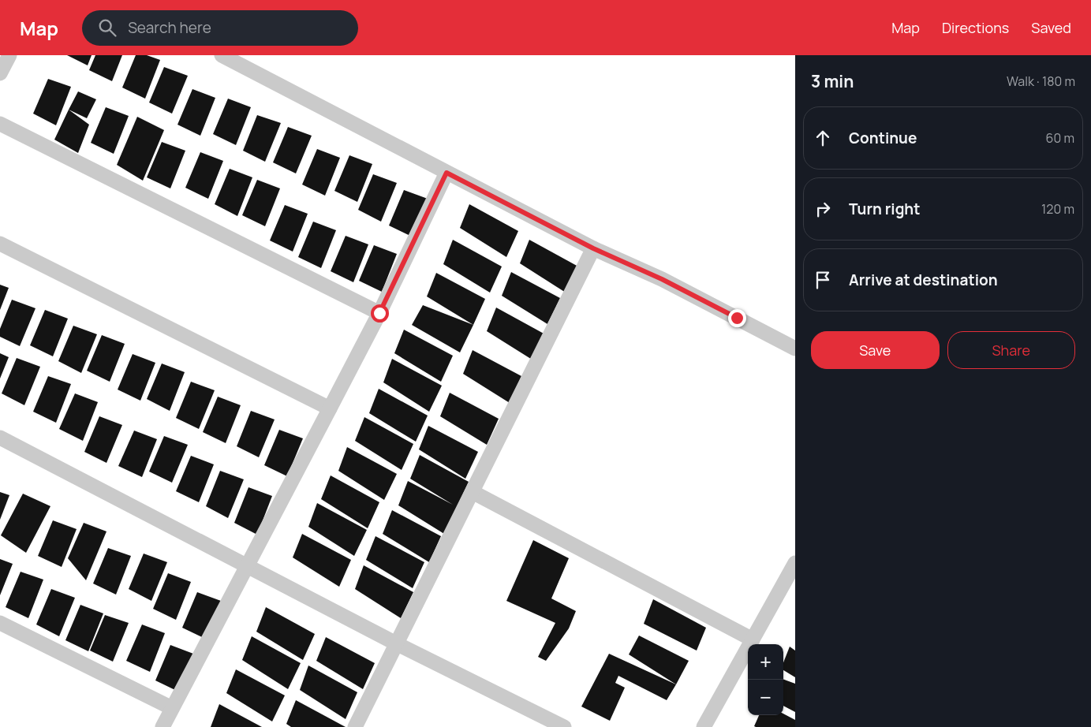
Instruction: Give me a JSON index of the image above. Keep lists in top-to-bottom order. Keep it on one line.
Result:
{"page":{"header":"Map","search":"Search here","nav":["Map","Directions","Saved"],"heading":["3 min","Walk · 180 m"],"list":[["Continue","60 m"],["Turn right","120 m"],"Arrive at destination"],"buttons":["Save","Share"],"map_buttons":["+","−"]}}
